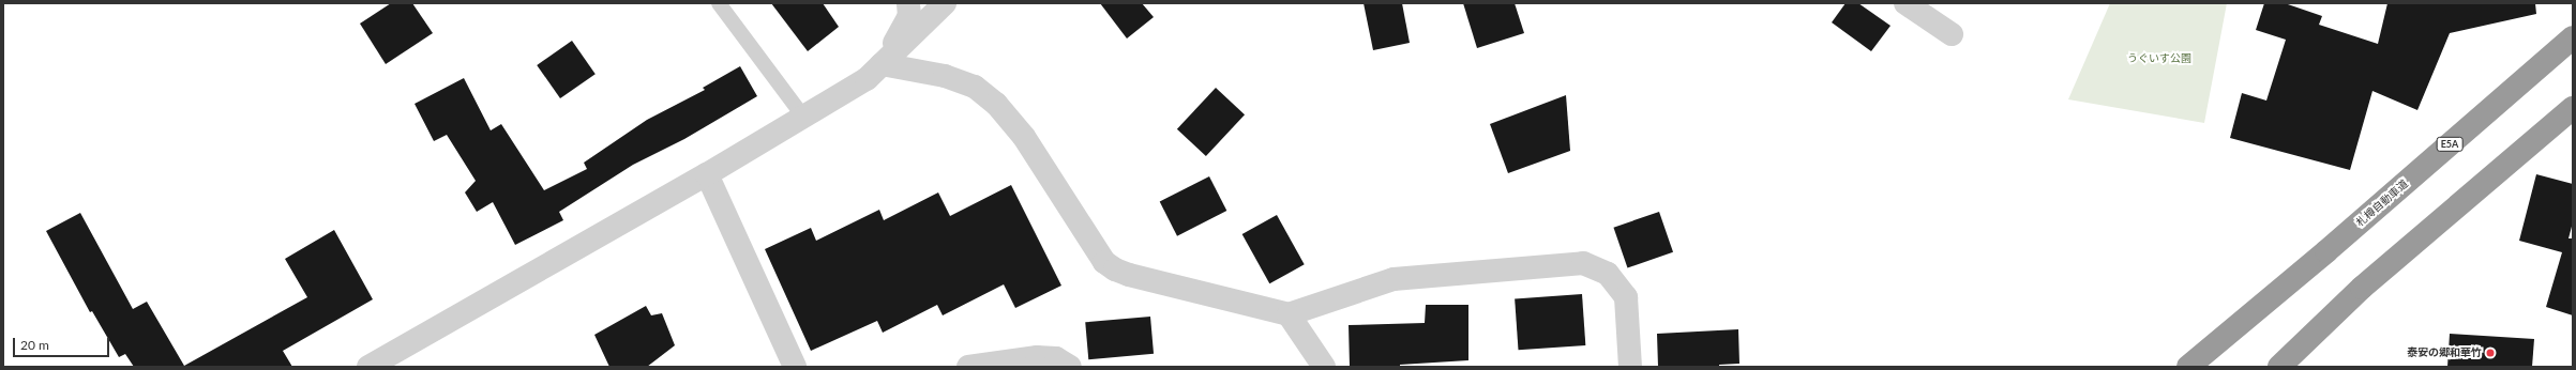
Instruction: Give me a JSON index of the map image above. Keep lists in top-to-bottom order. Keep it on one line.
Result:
{"streets":{"highway":["E5A","札樽自動車道"]},"parks":["うぐいす公園"],"places":["泰安の郷和華竹"],"scale_bar":"20 m"}
